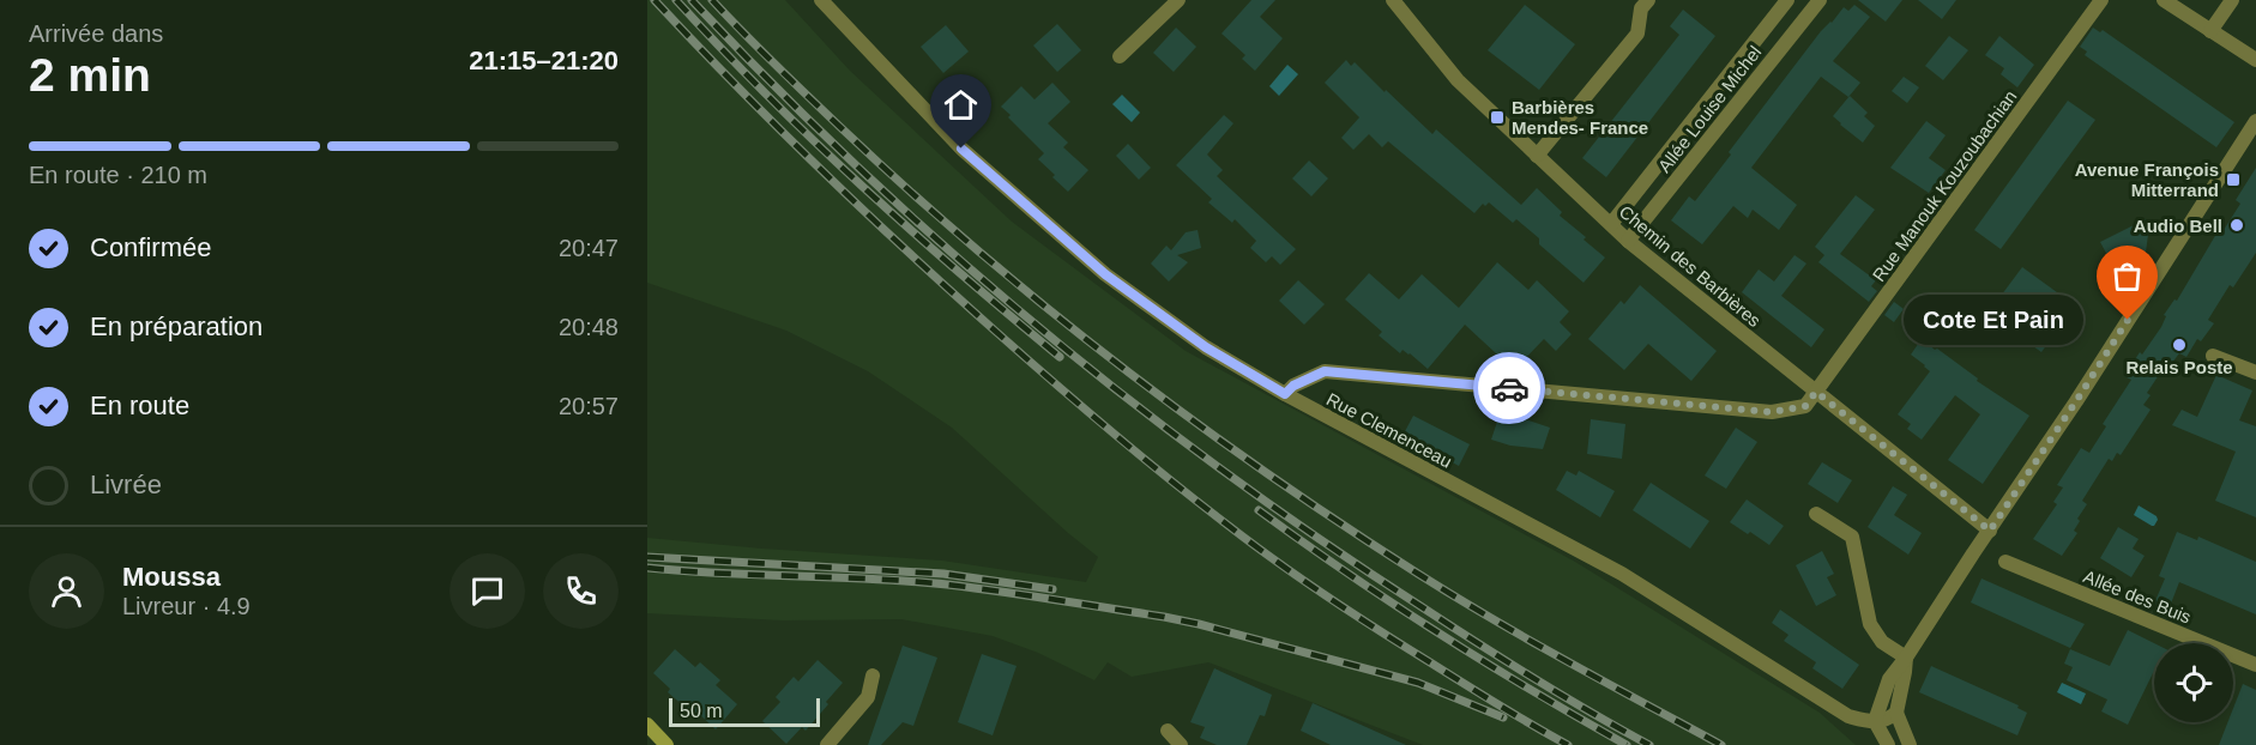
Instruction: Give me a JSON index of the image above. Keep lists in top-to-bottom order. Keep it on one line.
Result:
{"streets":{"street":["Allée Louise Michel","Rue Manouk Kouzoubachian","Chemin des Barbières","Rue Clemenceau","Allée des Buis"]},"crossings":[["Allée Louise Michel","Chemin des Barbières"],["Rue Manouk Kouzoubachian","Chemin des Barbières"]],"places":{"transit":["Barbières Mendes- France","Avenue François Mitterrand"],"other":["Audio Bell","Cote Et Pain","Relais Poste"]},"scale_bar":"50 m","page":{"heading":["2 min","Arrivée dans","21:15–21:20"],"panel":["Moussa","Livreur · 4.9"],"bar":"En route · 210 m","list":[["Confirmée","20:47"],["En préparation","20:48"],["En route","20:57"],"Livrée"],"bubble":"Cote Et Pain","scale":"50 m"}}
